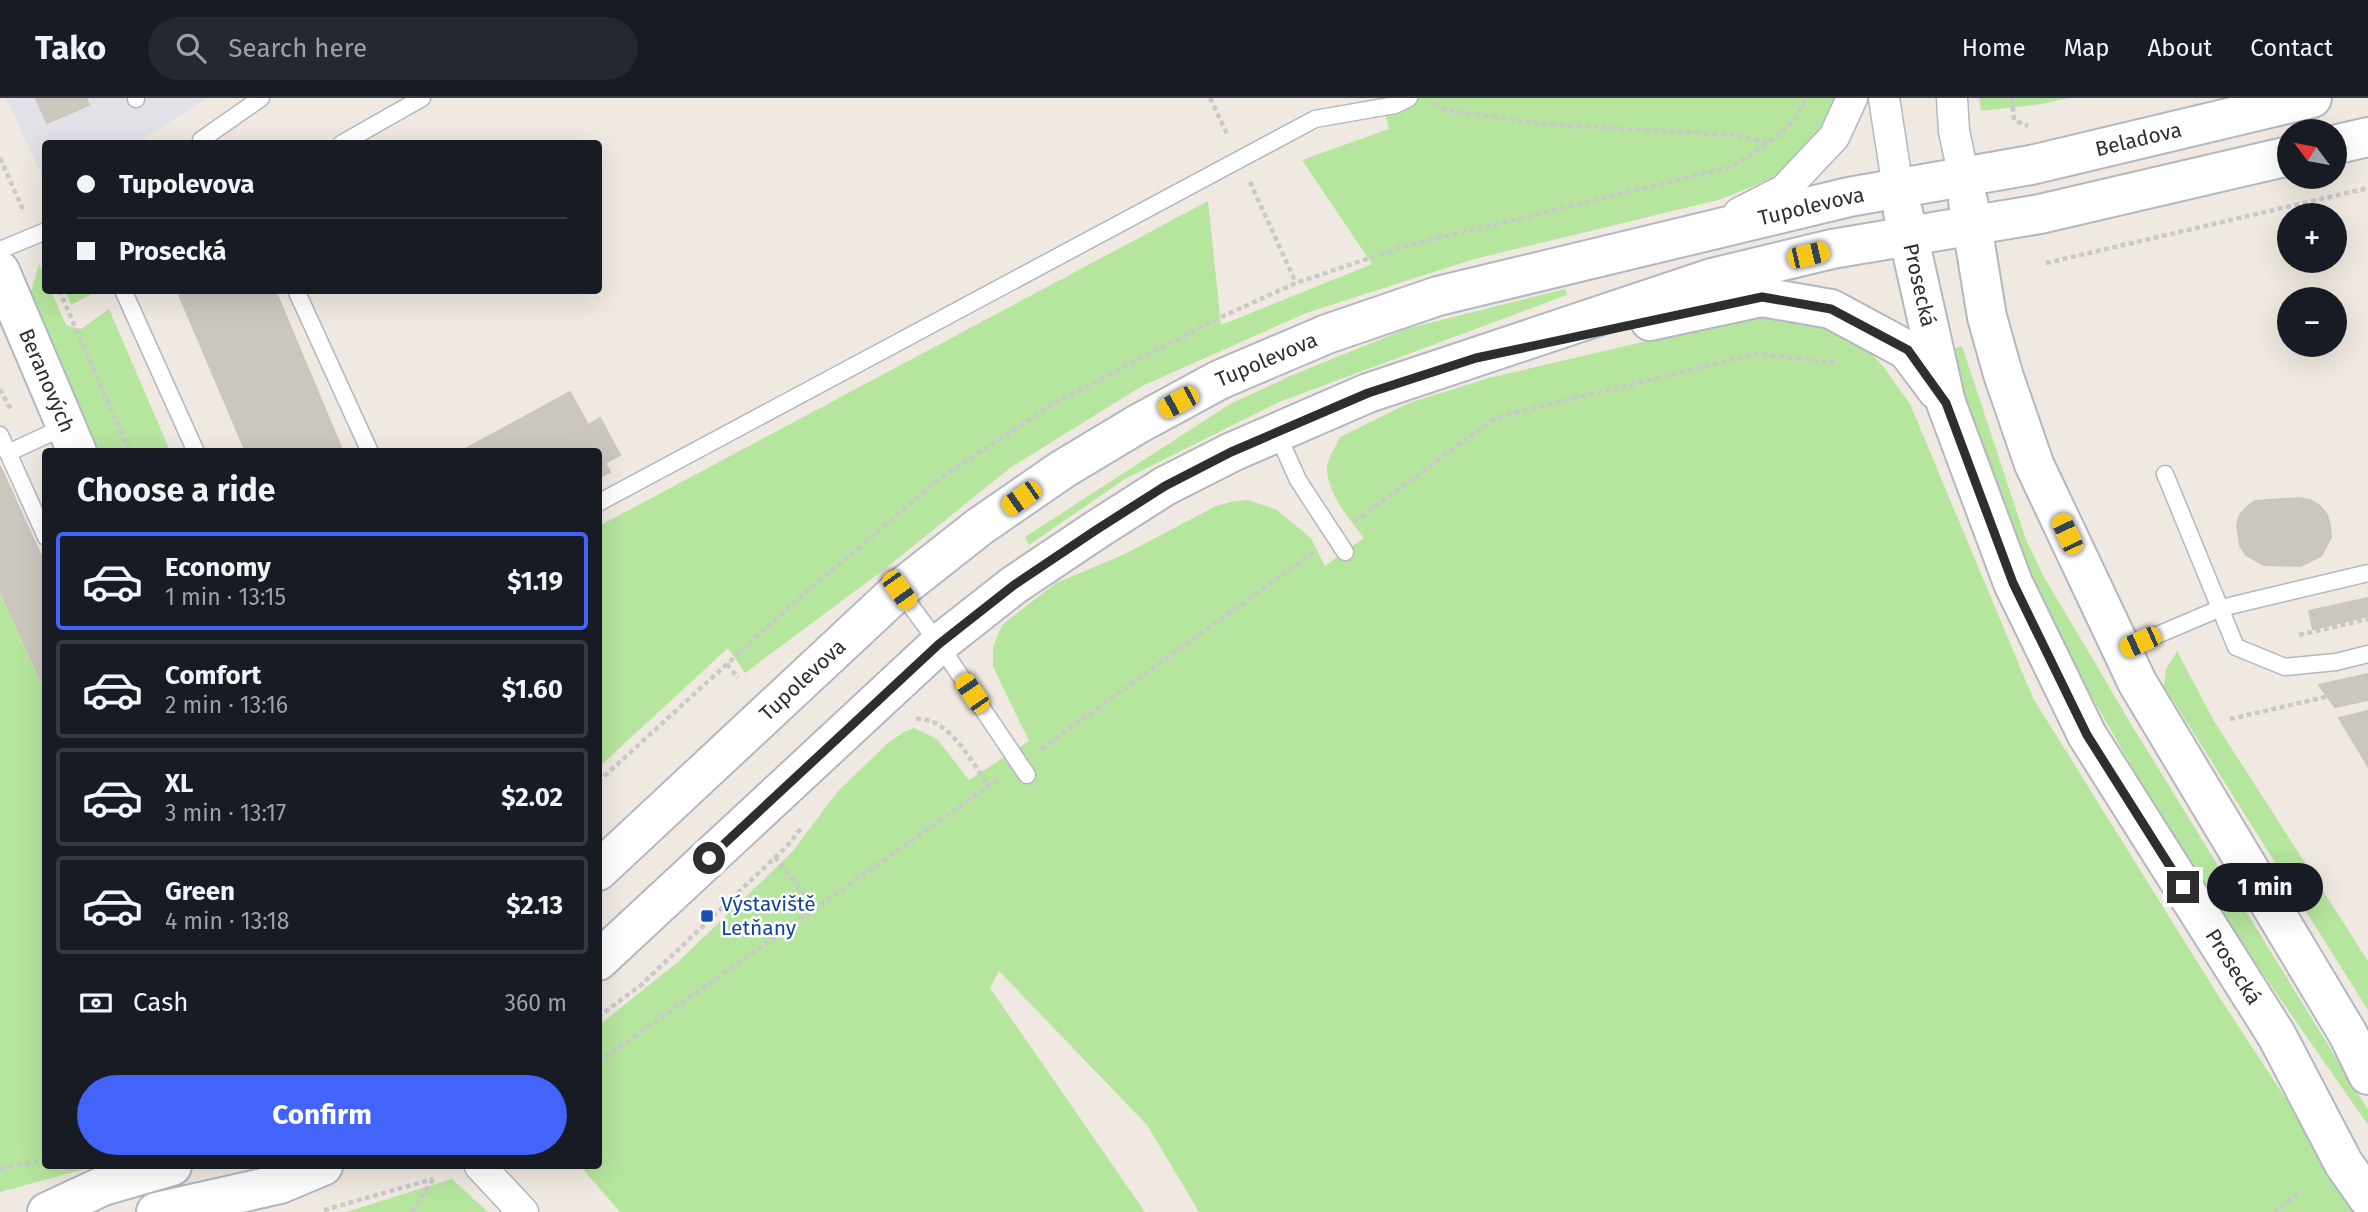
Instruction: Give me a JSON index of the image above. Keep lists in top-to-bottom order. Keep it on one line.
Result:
{"streets":{"main road":["Beladova","Tupolevova","Prosecká","Beranových"]},"crossings":[["Beladova","Tupolevova"],["Tupolevova","Prosecká"]],"places":{"transit":["Výstaviště Letňany"]},"north":"top left","page":{"header":"Tako","search":"Search here","nav":["Home","Map","About","Contact"],"map_buttons":["+","−"],"banner":["Tupolevova","Prosecká"],"heading":"Choose a ride","list":[{"name":"Economy","note":"1 min · 13:15","value":"$1.19"},{"name":"Comfort","note":"2 min · 13:16","value":"$1.60"},{"name":"XL","note":"3 min · 13:17","value":"$2.02"},{"name":"Green","note":"4 min · 13:18","value":"$2.13"}],"bubble":"1 min","pay":["Cash","360 m"],"buttons":"Confirm"}}
